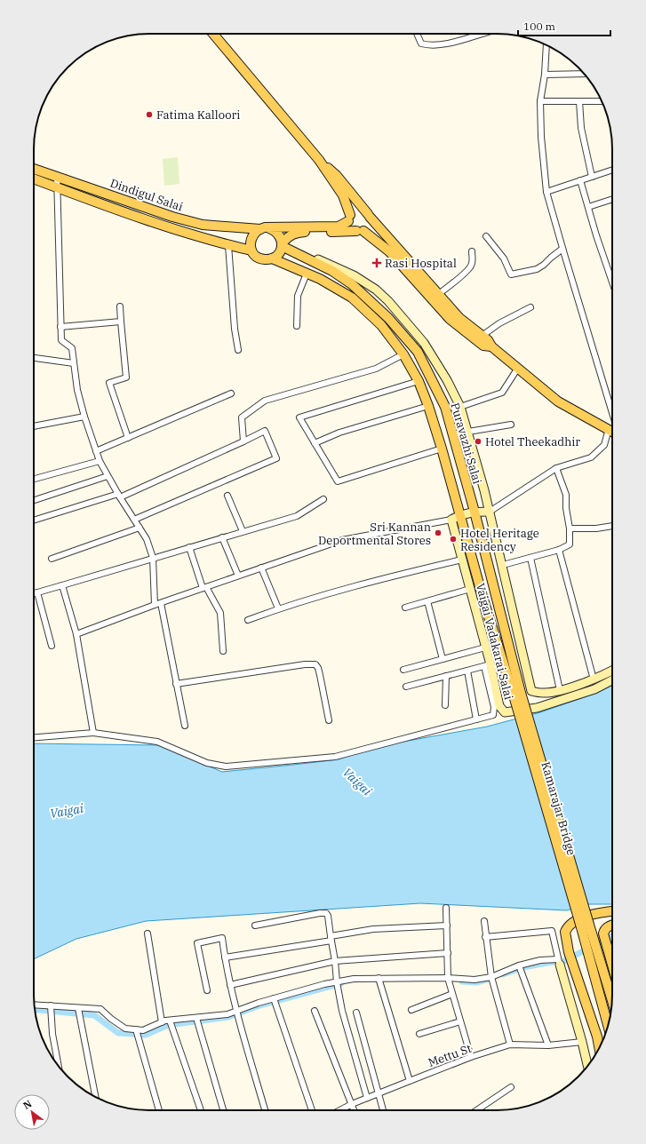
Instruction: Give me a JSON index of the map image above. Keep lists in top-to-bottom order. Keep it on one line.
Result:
{"streets":{"main road":["Dindigul Salai","Puravazhi Salai","Vaigai Vadakarai Salai","Kamarajar Bridge"],"street":["Mettu St"]},"crossings":[["Dindigul Salai","Puravazhi Salai"],["Puravazhi Salai","Vaigai Vadakarai Salai"],["Puravazhi Salai","Kamarajar Bridge"]],"water":["Vaigai"],"places":{"other":["Fatima Kalloori","Hotel Theekadhir","Sri Kannan Deportmental Stores","Hotel Heritage Residency"],"health":["Rasi Hospital"]},"scale_bar":"100 m","north":"top left"}
